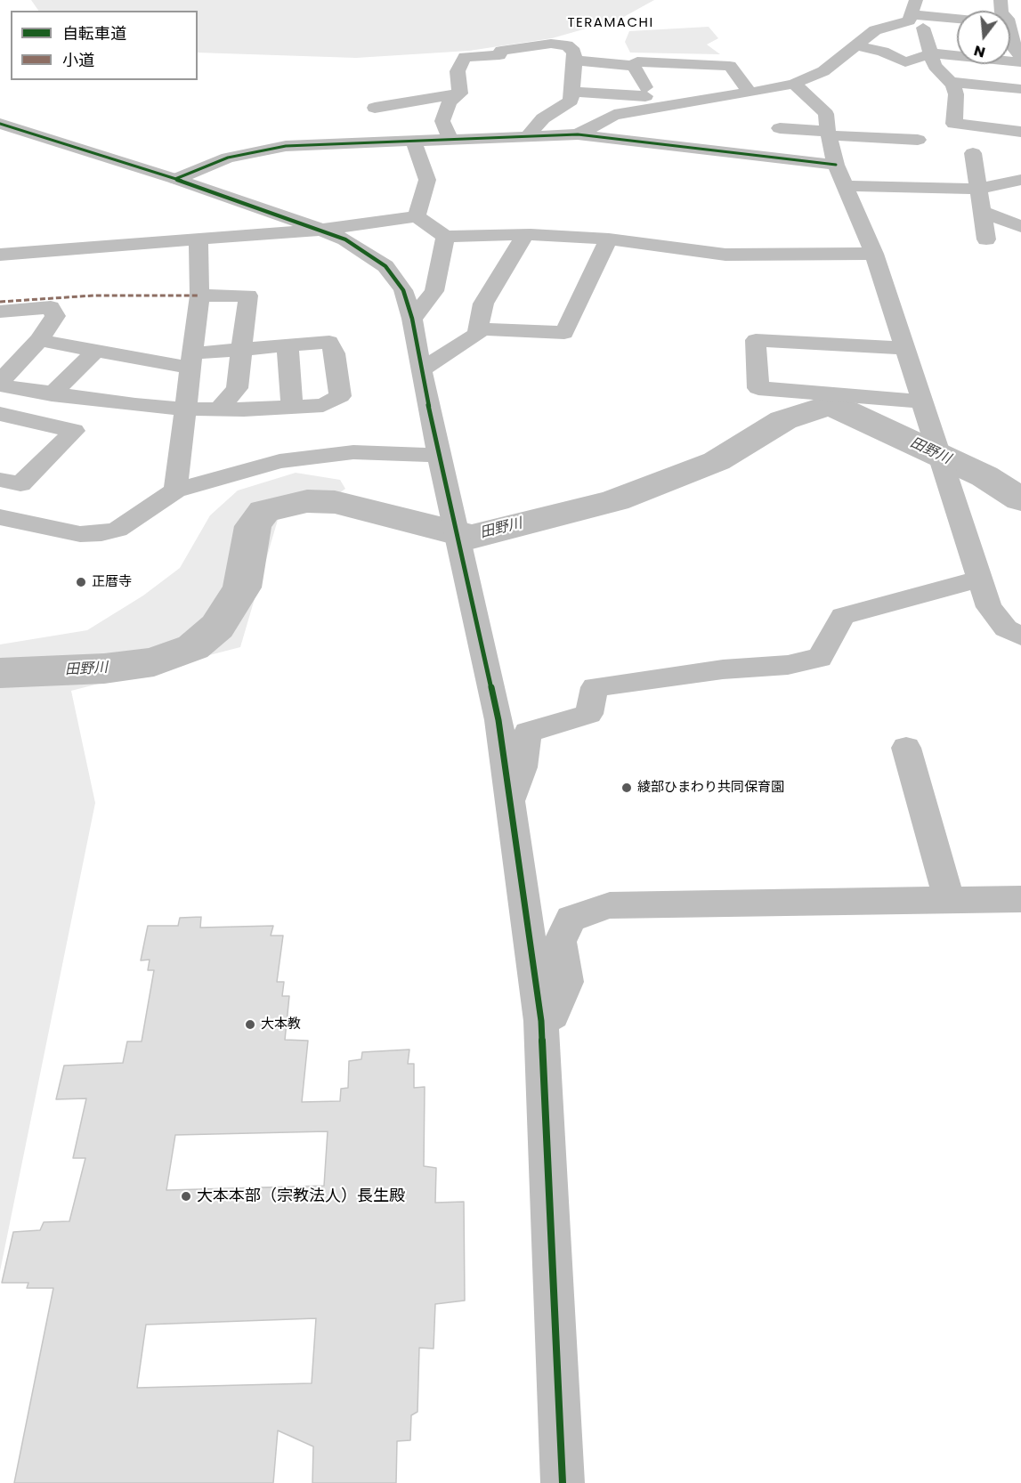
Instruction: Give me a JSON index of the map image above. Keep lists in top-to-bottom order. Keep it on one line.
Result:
{"districts":["TERAMACHI"],"water":["田野川"],"places":["正暦寺","綾部ひまわり共同保育園","大本教","大本本部（宗教法人）長生殿"],"legend":["自転車道","小道"],"north":"bottom"}
